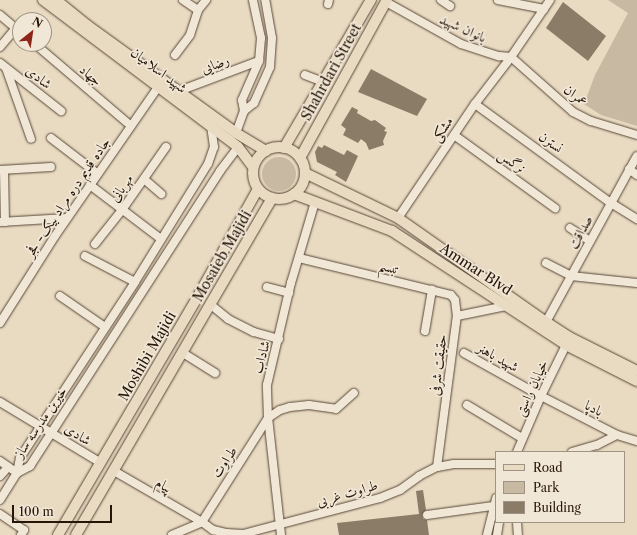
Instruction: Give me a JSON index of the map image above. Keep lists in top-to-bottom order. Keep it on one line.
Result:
{"streets":{"main road":["شهید اسلامیان","Shahrdari Street","Mosaieb Majidi","Ammar Blvd","Moshibi Majidi"],"street":["بانوان شهید","رضایی","جهاد","شادی","عمران","مشکی","نسترن","نرگس","مهربانی","جاده قدیم دره مراد بیک- فجر","صداقت","تبسم","شاداب","شهید باهنر","حقیقت شرفی","خیابان راستی","بادپا","خیرین مدرسه ساز","طراوت","پیام","طراوت غربی"]},"crossings":[["بانوان شهید","Shahrdari Street"],["بانوان شهید","عمران"],["بانوان شهید","مشکی"],["رضایی","شهید اسلامیان"],["شهید اسلامیان","Shahrdari Street"],["شهید اسلامیان","جاده قدیم دره مراد بیک- فجر"],["شهید اسلامیان","Mosaieb Majidi"],["شهید اسلامیان","Ammar Blvd"],["شهید اسلامیان","Moshibi Majidi"],["شهید اسلامیان","خیرین مدرسه ساز"],["Shahrdari Street","Mosaieb Majidi"],["Shahrdari Street","Ammar Blvd"],["Shahrdari Street","Moshibi Majidi"],["جهاد","جاده قدیم دره مراد بیک- فجر"],["شادی","Moshibi Majidi"],["شادی","خیرین مدرسه ساز"],["عمران","مشکی"],["مشکی","نسترن"],["مشکی","نرگس"],["مشکی","Ammar Blvd"],["نسترن","صداقت"],["صداقت","Ammar Blvd"],["Mosaieb Majidi","Ammar Blvd"],["Mosaieb Majidi","Moshibi Majidi"],["Mosaieb Majidi","پیام"],["تبسم","شاداب"],["تبسم","حقیقت شرفی"],["Ammar Blvd","Moshibi Majidi"],["Ammar Blvd","شاداب"],["Ammar Blvd","حقیقت شرفی"],["Ammar Blvd","خیابان راستی"],["شاداب","طراوت"],["شاداب","طراوت غربی"],["شهید باهنر","خیابان راستی"],["شهید باهنر","بادپا"],["حقیقت شرفی","طراوت غربی"],["خیابان راستی","بادپا"],["طراوت","پیام"],["طراوت","طراوت غربی"],["پیام","طراوت غربی"]],"legend":["Road","Park","Building"],"scale_bar":"100 m","north":"top right"}
